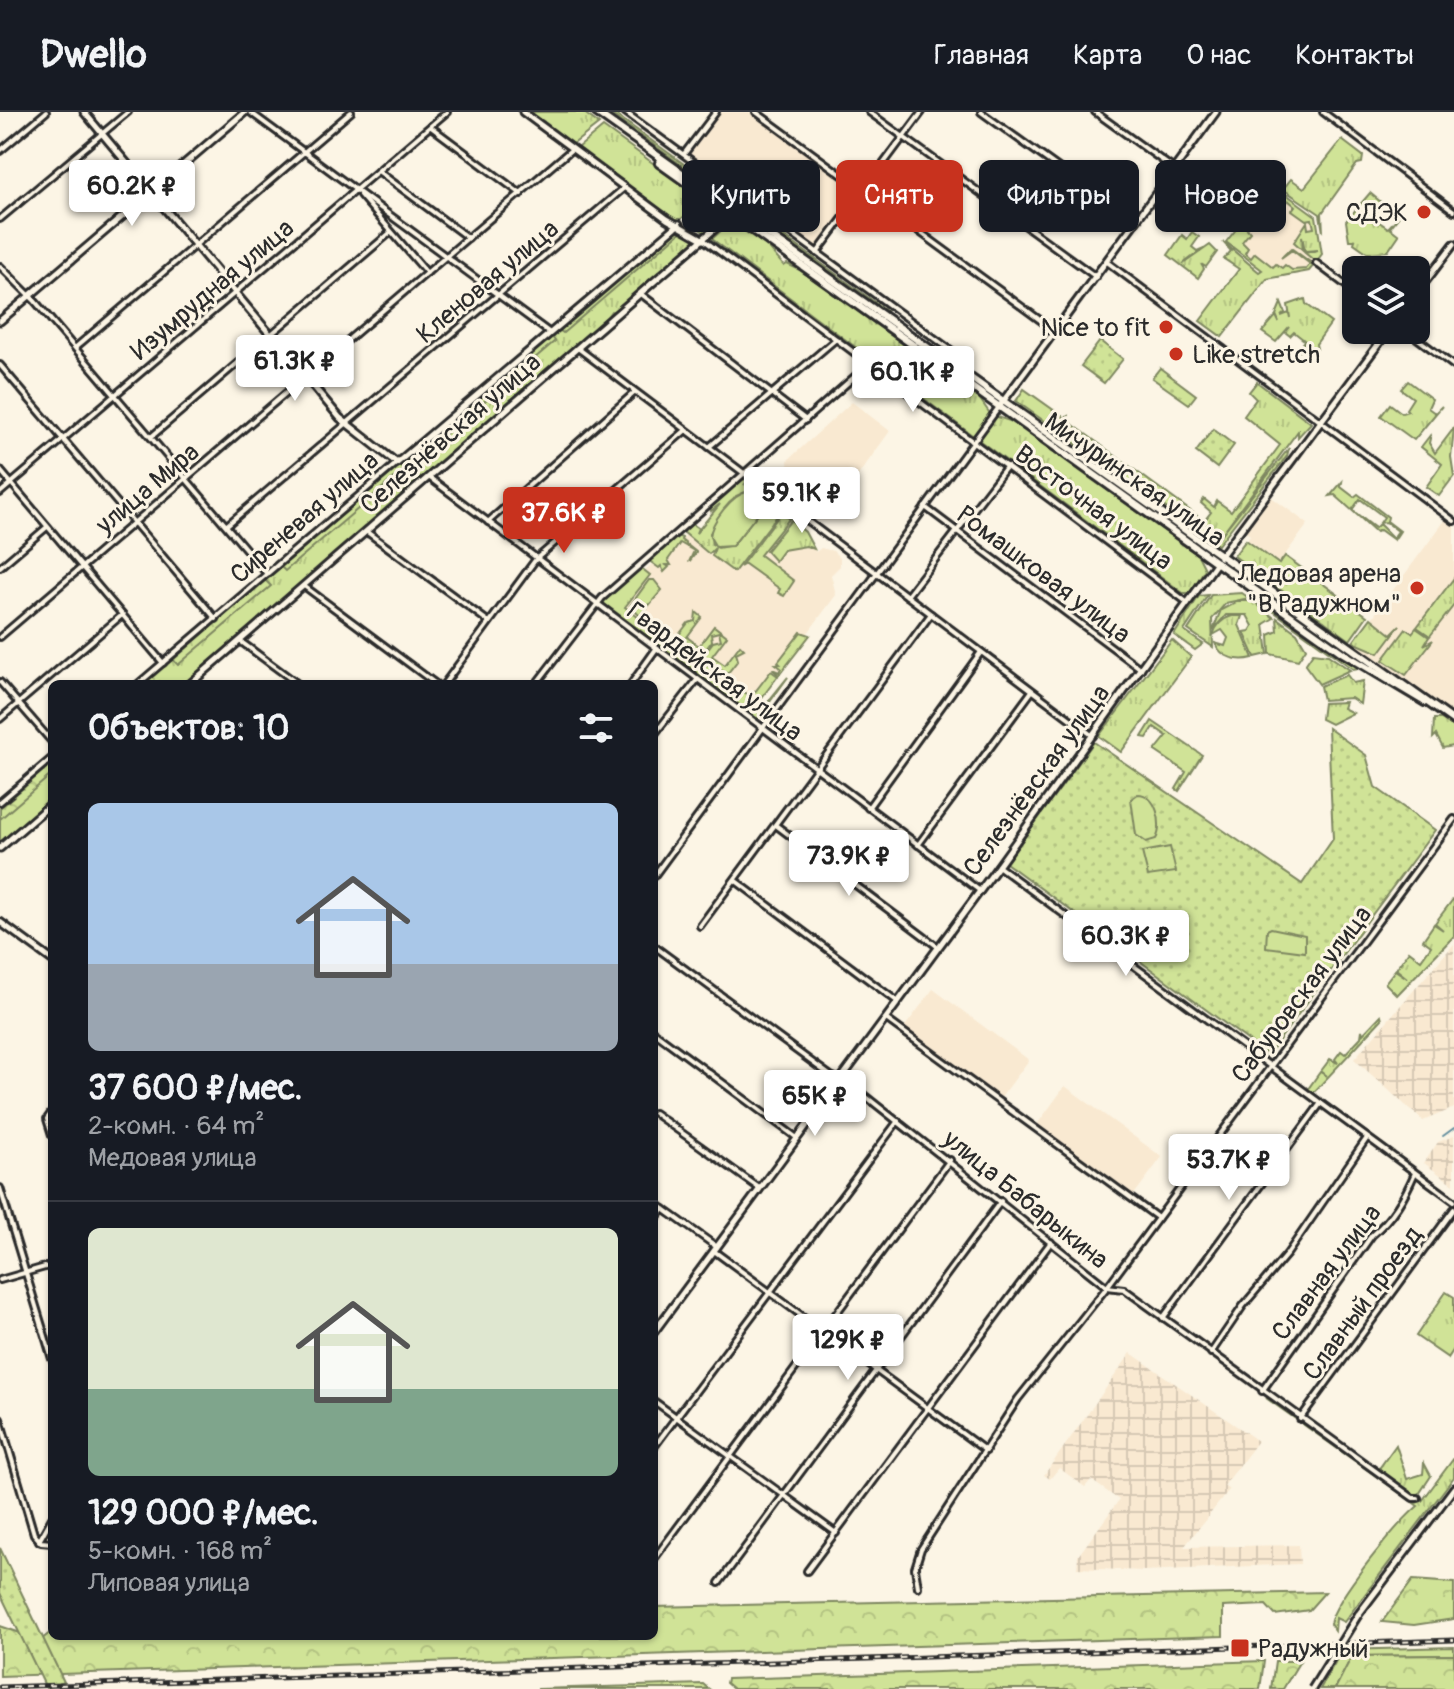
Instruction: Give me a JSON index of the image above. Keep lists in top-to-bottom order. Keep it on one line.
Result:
{"streets":{"main road":["Мичуринская улица"],"street":["Кленовая улица","Изумрудная улица","Селезнёвская улица","улица Мира","Восточная улица","Сиреневая улица","Ромашковая улица","Гвардейская улица","Сабуровская улица","улица Бабарыкина","Славная улица","Славный проезд"]},"crossings":[["Селезнёвская улица","Мичуринская улица"],["Селезнёвская улица","Восточная улица"],["Селезнёвская улица","Ромашковая улица"],["Селезнёвская улица","Гвардейская улица"],["Селезнёвская улица","улица Бабарыкина"],["Сабуровская улица","улица Бабарыкина"],["улица Бабарыкина","Славная улица"],["улица Бабарыкина","Славный проезд"]],"places":{"other":["СДЭК","Nice to fit","Like stretch","Ледовая арена \"В Радужном\""],"transit":["Радужный"]},"page":{"header":"Dwello","nav":["Главная","Карта","О нас","Контакты"],"price":["60.2K ₽","61.3K ₽","60.1K ₽","59.1K ₽","37.6K ₽","73.9K ₽","60.3K ₽","65K ₽","53.7K ₽","129K ₽"],"chip":["Купить","Снять","Фильтры","Новое"],"heading":"Объектов: 10","list":[{"name":"37 600 ₽/мес.","note":"2-комн. · 64 m² · Медовая улица"},{"name":"129 000 ₽/мес.","note":"5-комн. · 168 m² · Липовая улица"}]}}
